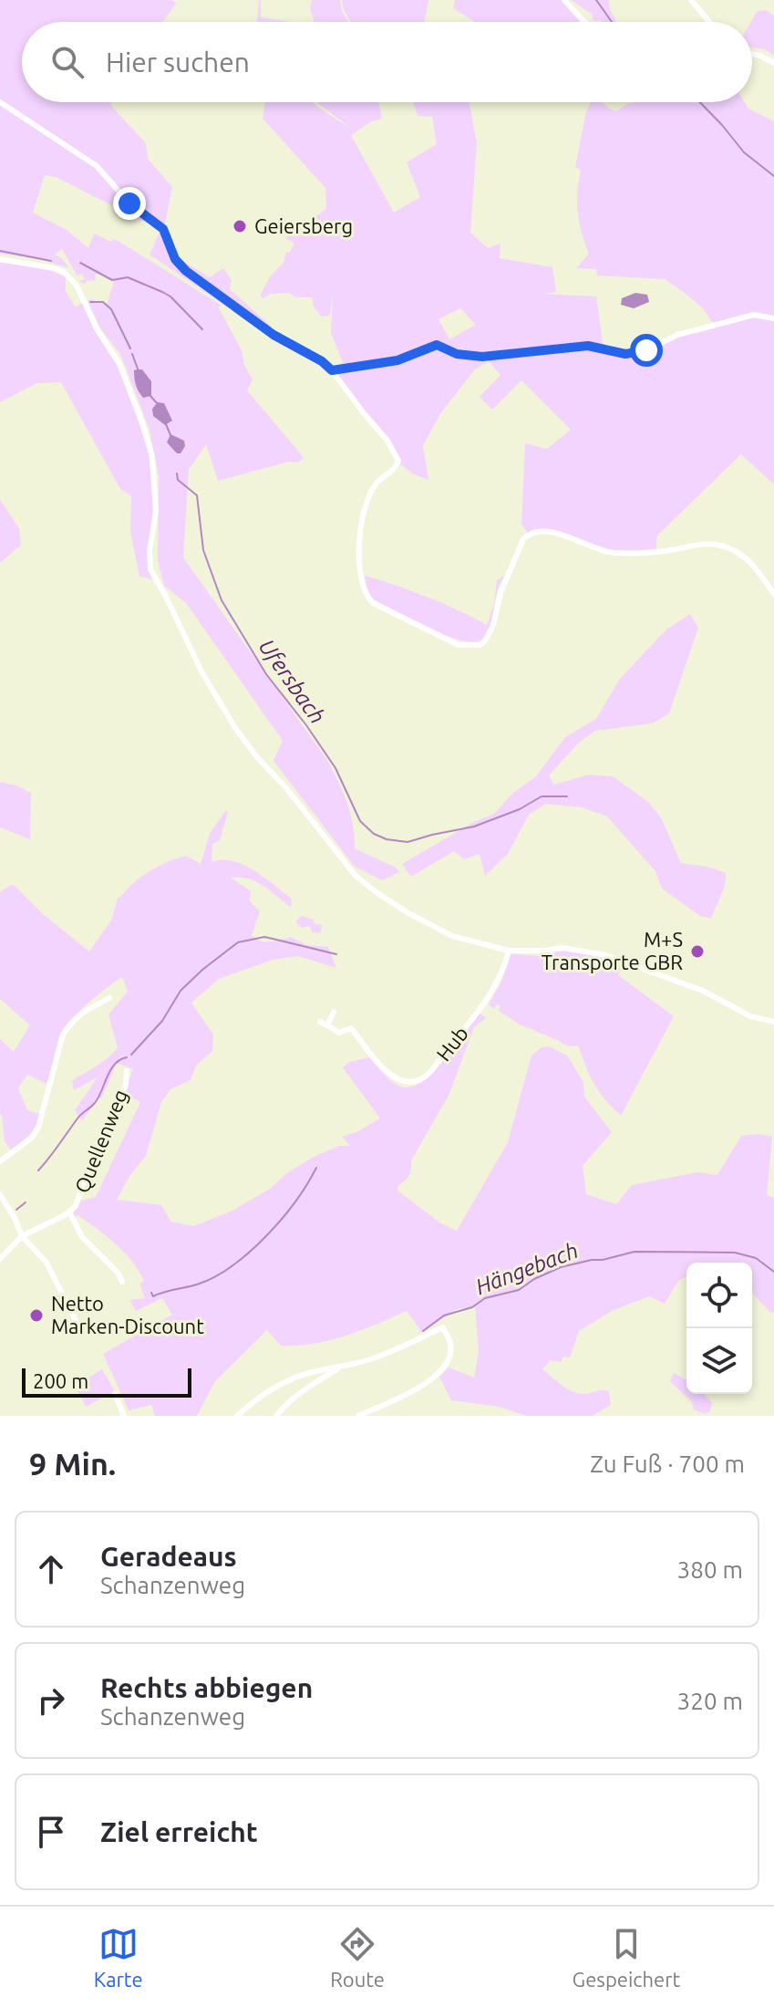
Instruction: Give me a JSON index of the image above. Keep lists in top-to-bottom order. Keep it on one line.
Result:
{"streets":{"street":["Hub","Quellenweg"]},"water":["Ufersbach","Hängebach"],"places":["Geiersberg","M+S Transporte GBR","Netto Marken-Discount"],"scale_bar":"200 m","page":{"search":"Hier suchen","scale":"200 m","heading":["9 Min.","Zu Fuß · 700 m"],"list":[["Geradeaus","Schanzenweg","380 m"],["Rechts abbiegen","Schanzenweg","320 m"],"Ziel erreicht"],"nav":["Karte","Route","Gespeichert"]}}
